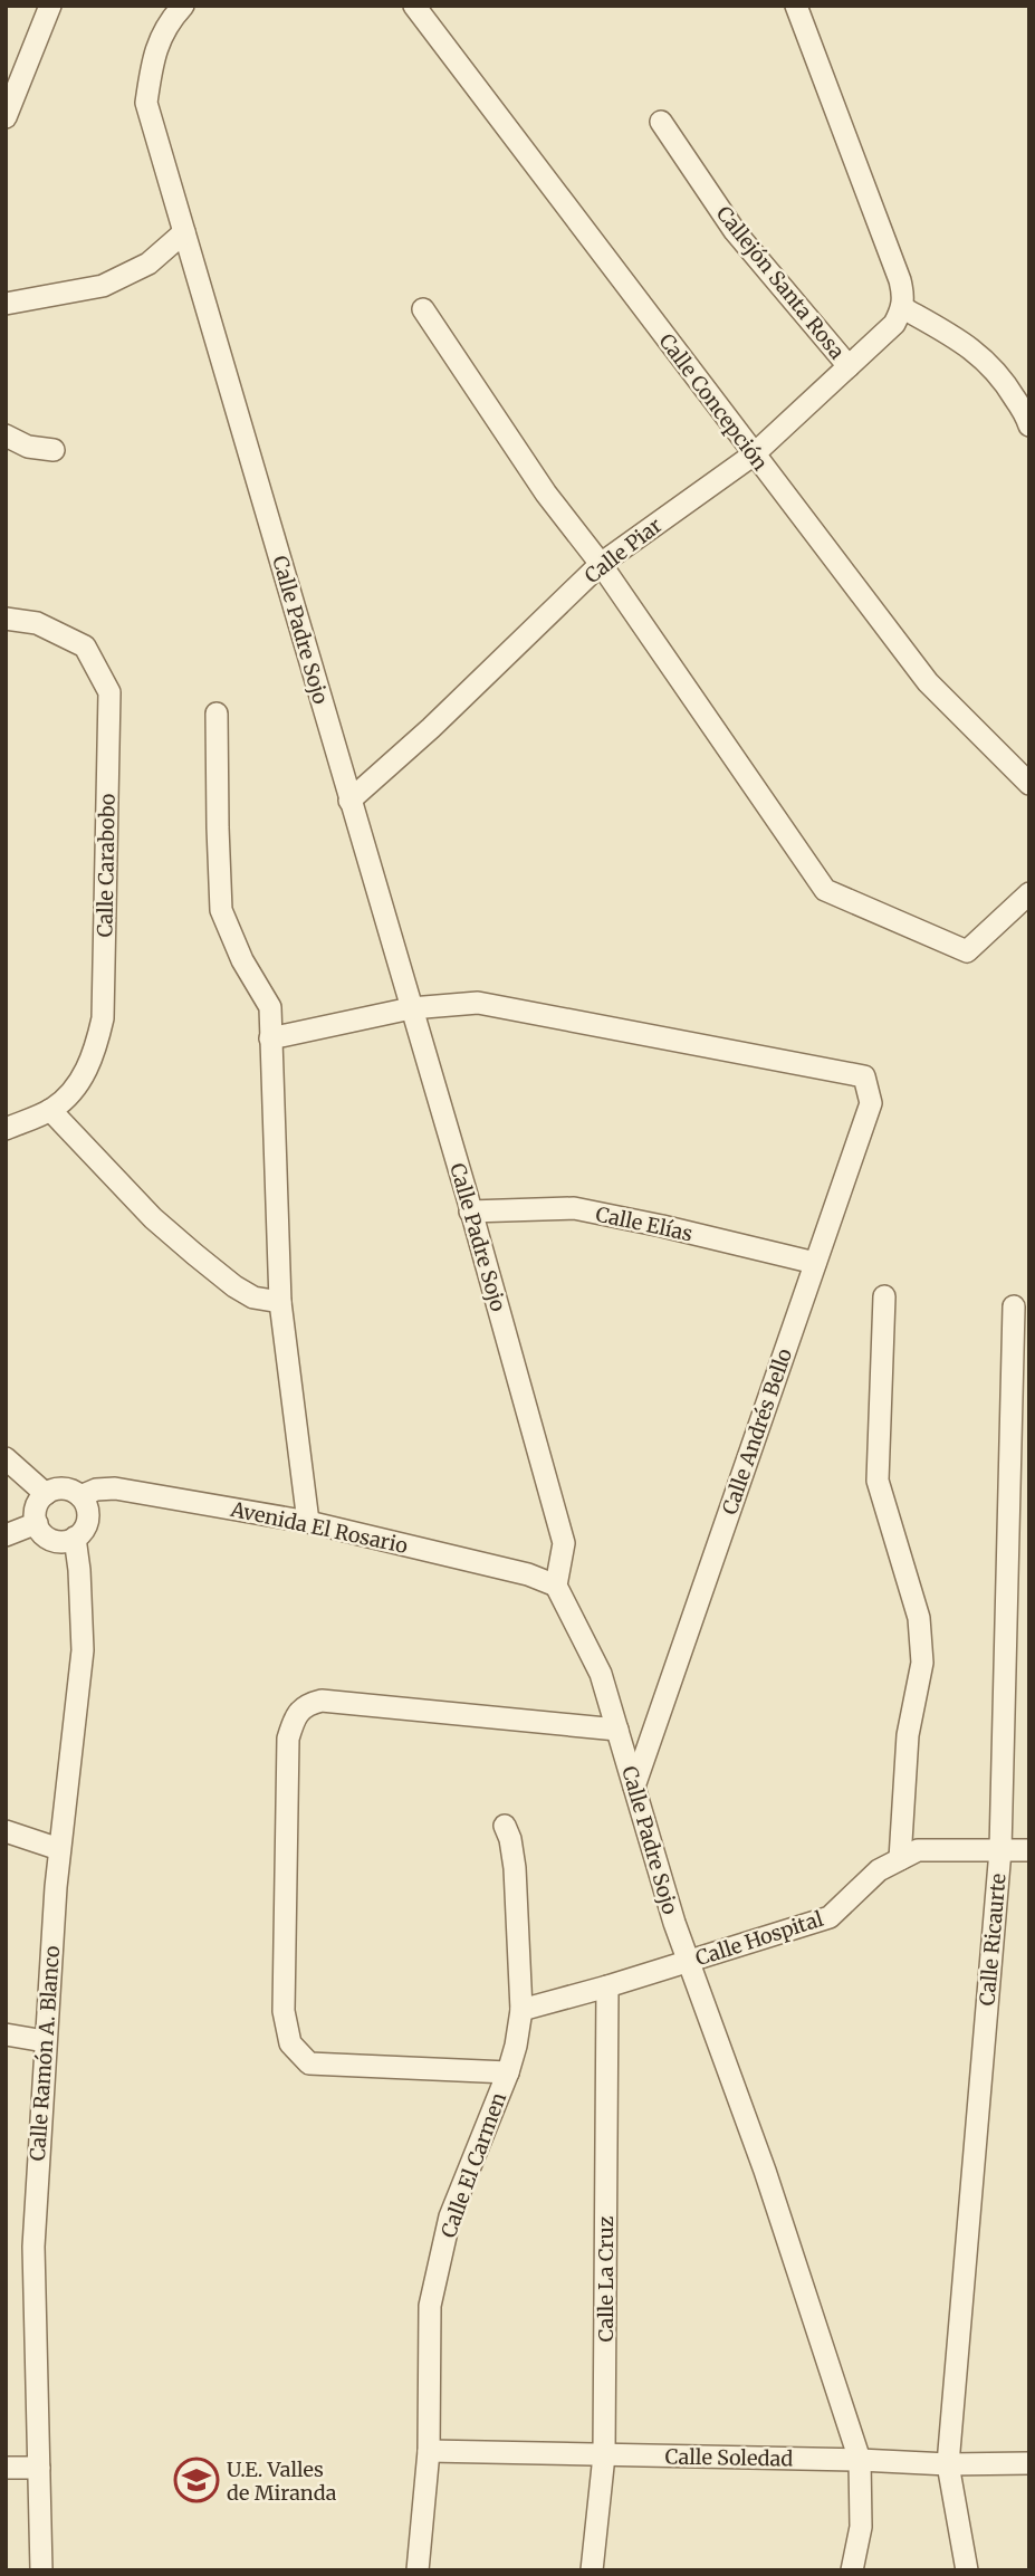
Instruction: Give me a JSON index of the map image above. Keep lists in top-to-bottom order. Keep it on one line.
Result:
{"streets":{"street":["Callejón Santa Rosa","Calle Concepción","Calle Piar","Calle Padre Sojo","Calle Carabobo","Calle Elías","Calle Andrés Bello","Avenida El Rosario","Calle Hospital","Calle Ricaurte","Calle Ramón A. Blanco","Calle El Carmen","Calle La Cruz","Calle Soledad"]},"crossings":[["Callejón Santa Rosa","Calle Piar"],["Calle Concepción","Calle Piar"],["Calle Piar","Calle Padre Sojo"],["Calle Padre Sojo","Calle Elías"],["Calle Padre Sojo","Calle Andrés Bello"],["Calle Padre Sojo","Avenida El Rosario"],["Calle Padre Sojo","Calle Hospital"],["Calle Padre Sojo","Calle Soledad"],["Calle Elías","Calle Andrés Bello"],["Avenida El Rosario","Calle Ramón A. Blanco"],["Calle Hospital","Calle Ricaurte"],["Calle Hospital","Calle El Carmen"],["Calle Hospital","Calle La Cruz"],["Calle Ricaurte","Calle Soledad"],["Calle El Carmen","Calle Soledad"],["Calle La Cruz","Calle Soledad"]],"places":{"school or university":["U.E. Valles de Miranda"]}}
